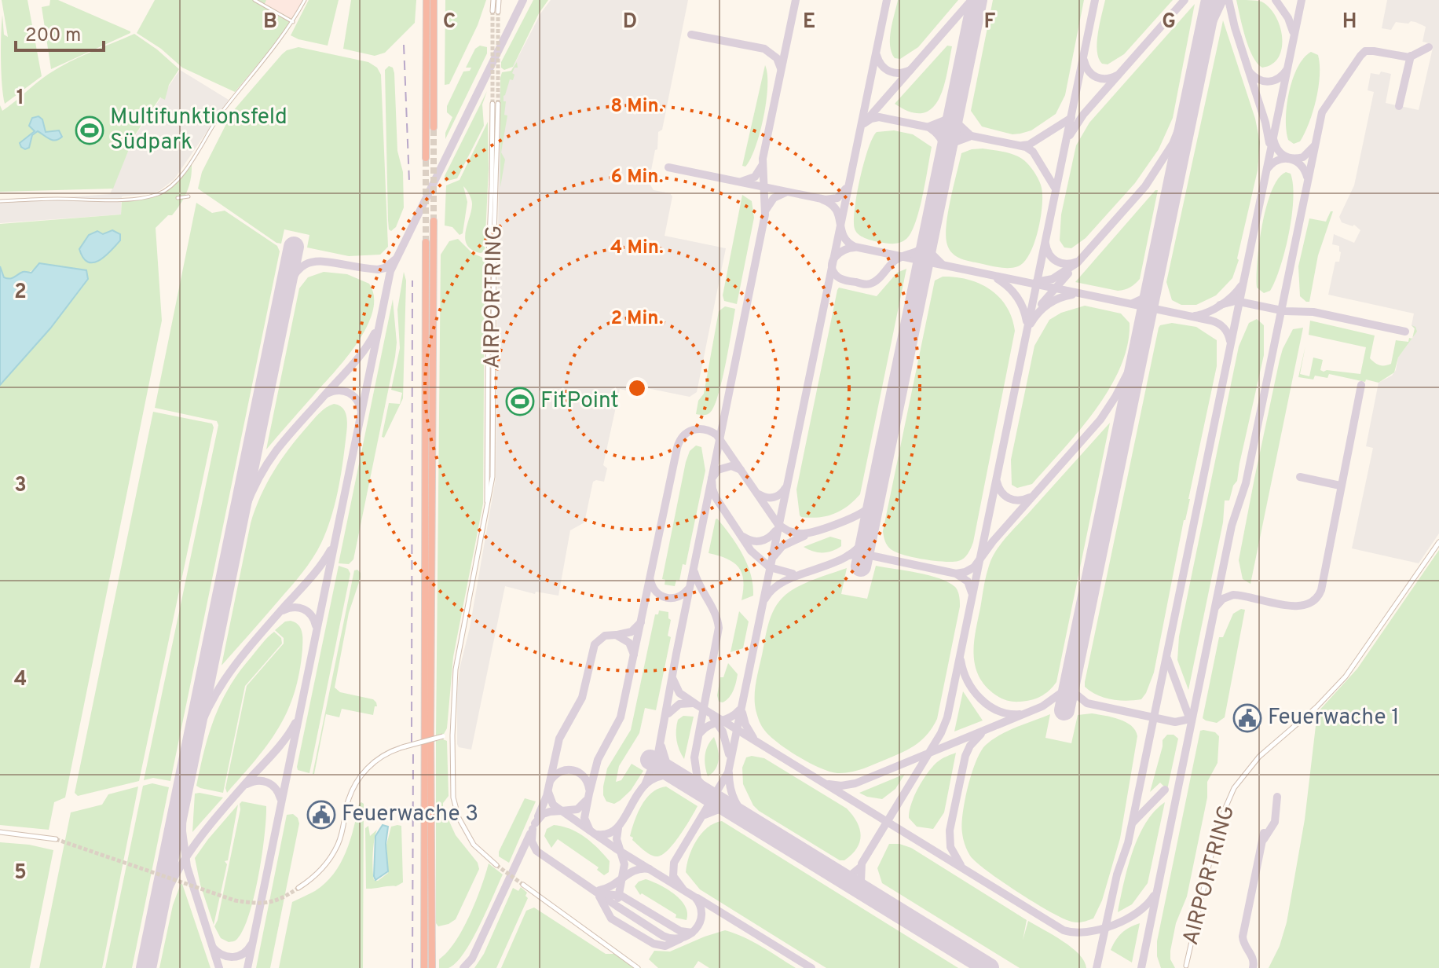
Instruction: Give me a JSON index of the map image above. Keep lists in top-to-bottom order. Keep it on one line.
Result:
{"streets":{"street":["AIRPORTRING"]},"places":{"sports":["Multifunktionsfeld Südpark","FitPoint"],"public building":["Feuerwache 1","Feuerwache 3"]},"scale_bar":"200 m","grid":{"columns":["B","C","D","E","F","G","H"],"rows":["1","2","3","4","5"]},"rings":["8 Min.","6 Min.","4 Min.","2 Min."]}
